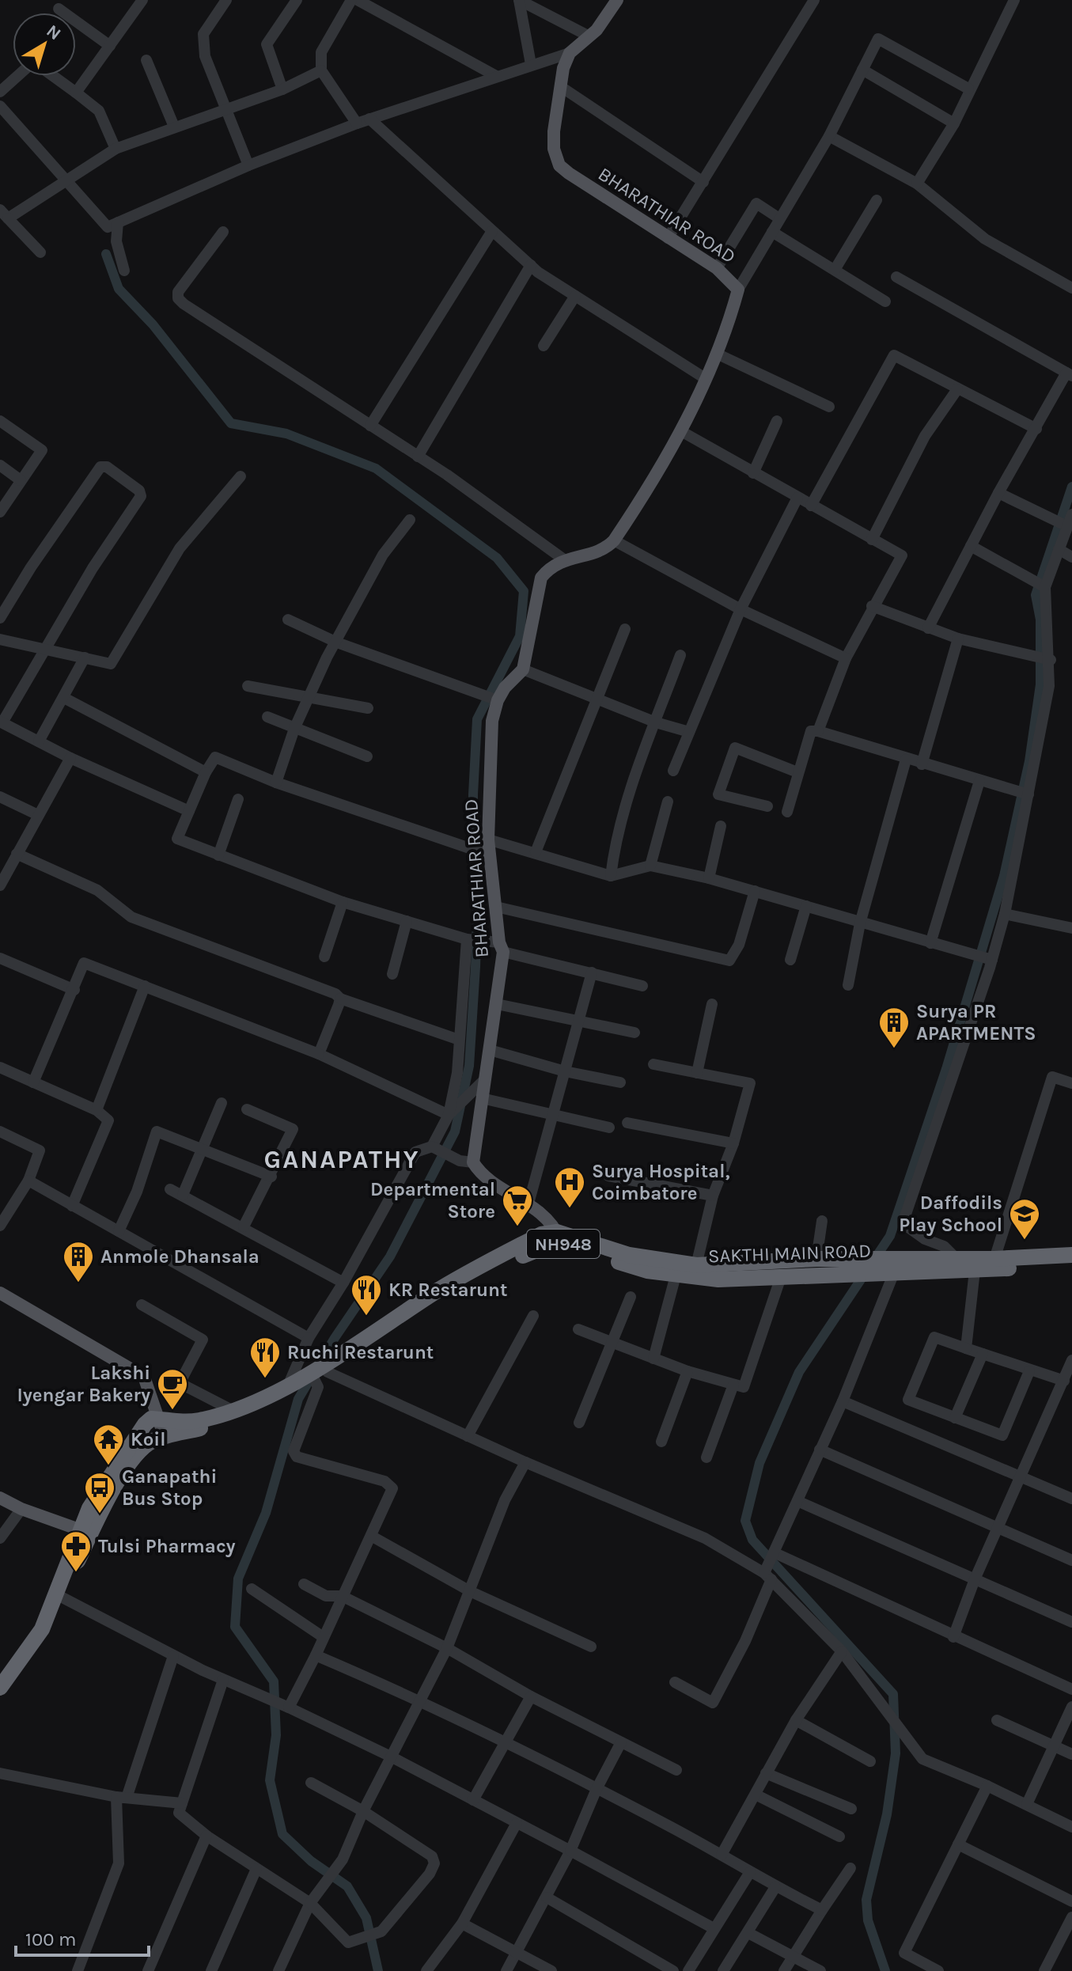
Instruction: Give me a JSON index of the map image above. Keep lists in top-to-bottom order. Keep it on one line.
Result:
{"streets":{"highway":["NH948","SAKTHI MAIN ROAD"],"main road":["BHARATHIAR ROAD"]},"crossings":[["NH948","SAKTHI MAIN ROAD"]],"districts":["GANAPATHY"],"places":{"building":["Surya PR APARTMENTS","Anmole Dhansala"],"hospital":["Surya Hospital, Coimbatore"],"supermarket":["Departmental Store"],"school or university":["Daffodils Play School"],"restaurant":["KR Restarunt","Ruchi Restarunt"],"cafe":["Lakshi Iyengar Bakery"],"temple":["Koil"],"bus stop":["Ganapathi Bus Stop"],"pharmacy":["Tulsi Pharmacy"]},"scale_bar":"100 m","north":"top right"}
